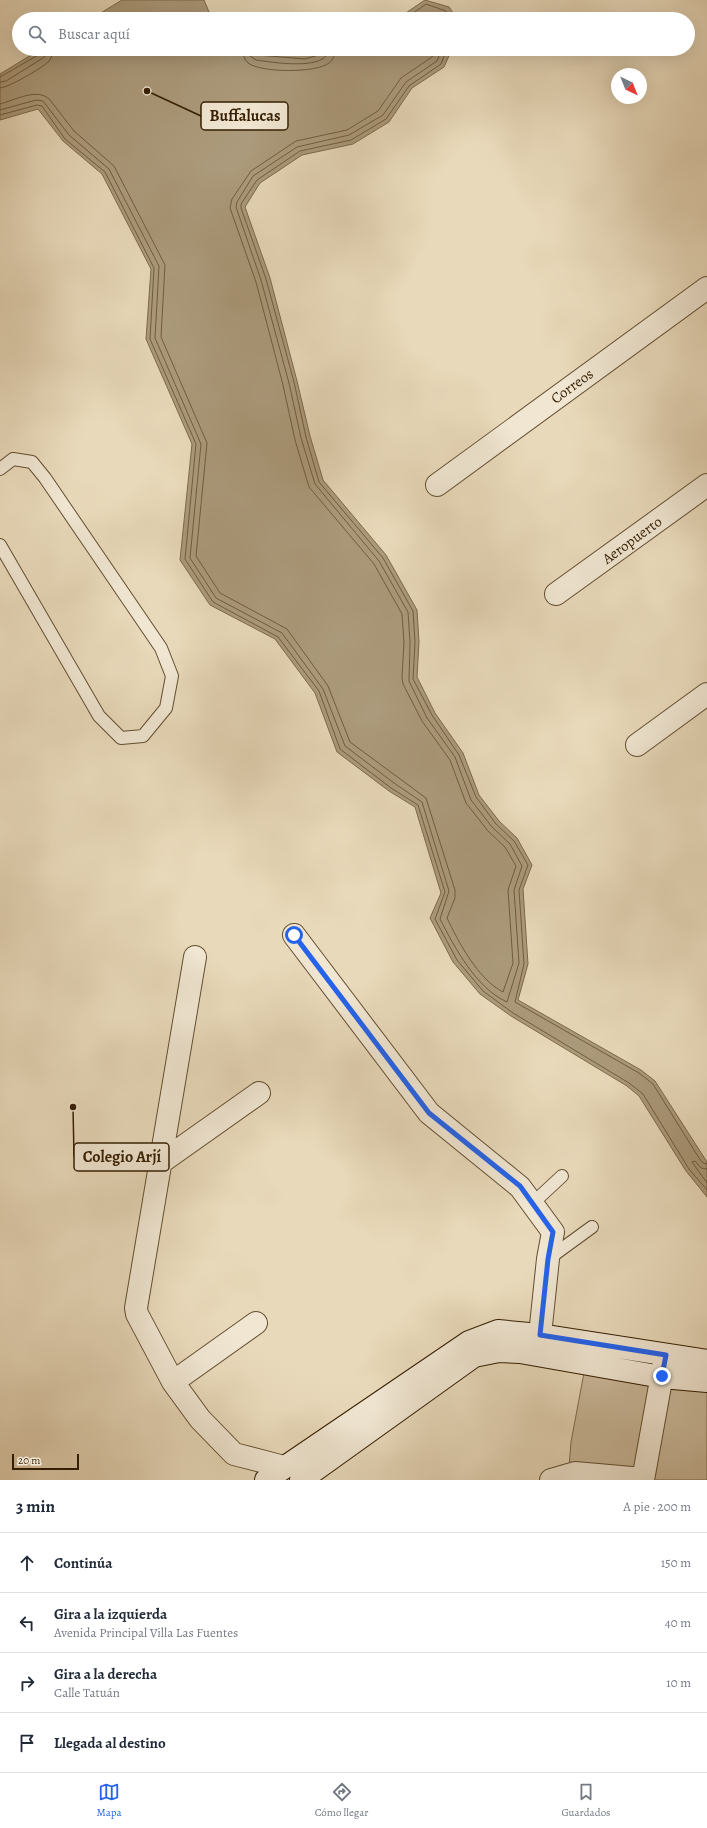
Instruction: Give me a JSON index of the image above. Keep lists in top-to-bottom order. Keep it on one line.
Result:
{"streets":{"street":["Correos","Aeropuerto"]},"places":["Buffalucas","Colegio Arjí"],"scale_bar":"20 m","north":"bottom right","page":{"search":"Buscar aquí","scale":"20 m","heading":["3 min","A pie · 200 m"],"list":[["Continúa","150 m"],["Gira a la izquierda","Avenida Principal Villa Las Fuentes","40 m"],["Gira a la derecha","Calle Tatuán","10 m"],"Llegada al destino"],"nav":["Mapa","Cómo llegar","Guardados"]}}
